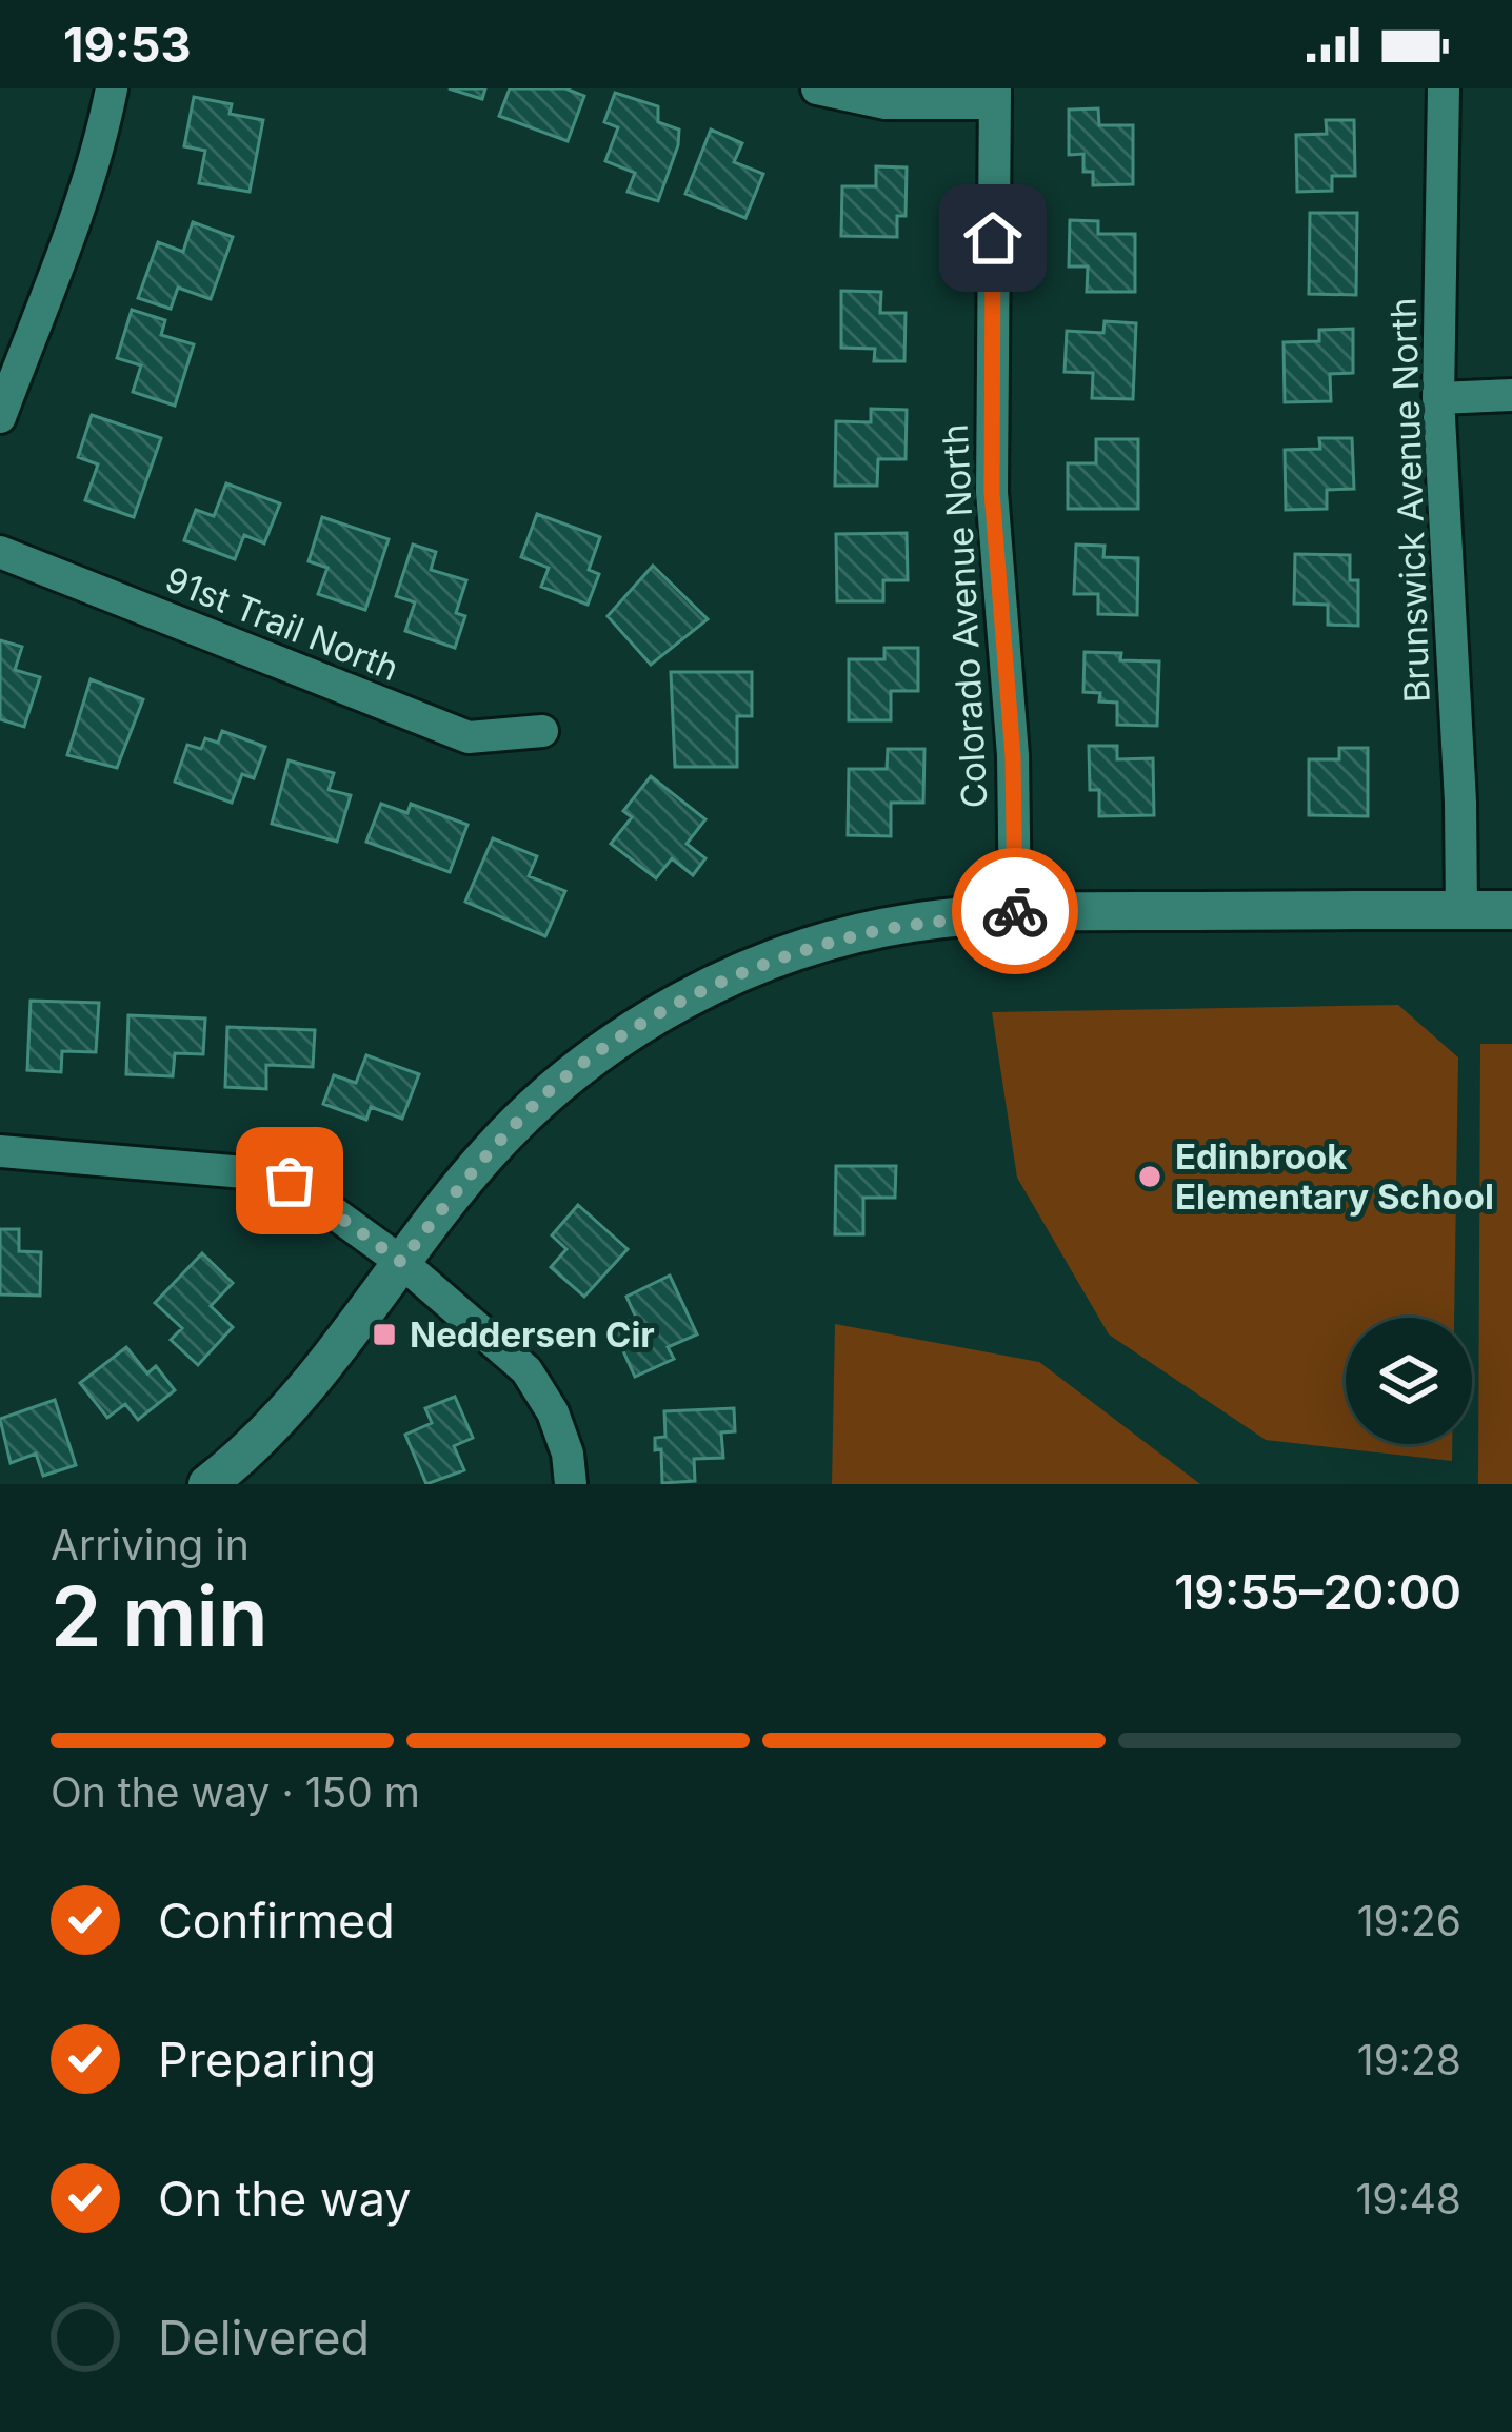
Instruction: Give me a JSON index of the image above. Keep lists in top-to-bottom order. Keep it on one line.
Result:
{"streets":{"street":["Brunswick Avenue North","Colorado Avenue North","91st Trail North"]},"places":{"other":["Edinbrook Elementary School"],"transit":["Neddersen Cir"]},"page":{"status":"19:53","heading":["2 min","Arriving in","19:55–20:00"],"bar":"On the way · 150 m","list":[["Confirmed","19:26"],["Preparing","19:28"],["On the way","19:48"],"Delivered"]}}
